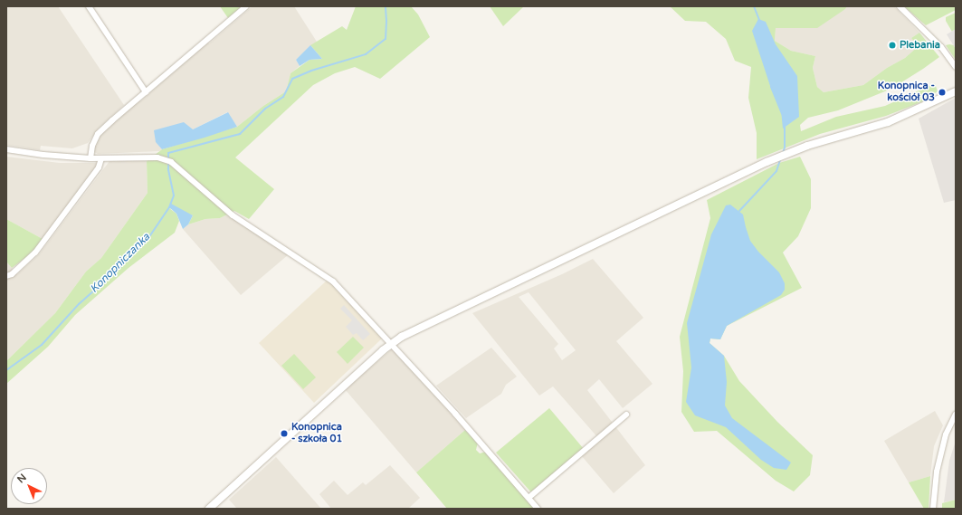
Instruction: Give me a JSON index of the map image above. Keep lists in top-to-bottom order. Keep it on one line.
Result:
{"water":["Konopniczanka"],"places":["Plebania","Konopnica - kościół 03","Konopnica - szkoła 01"],"north":"top left"}
